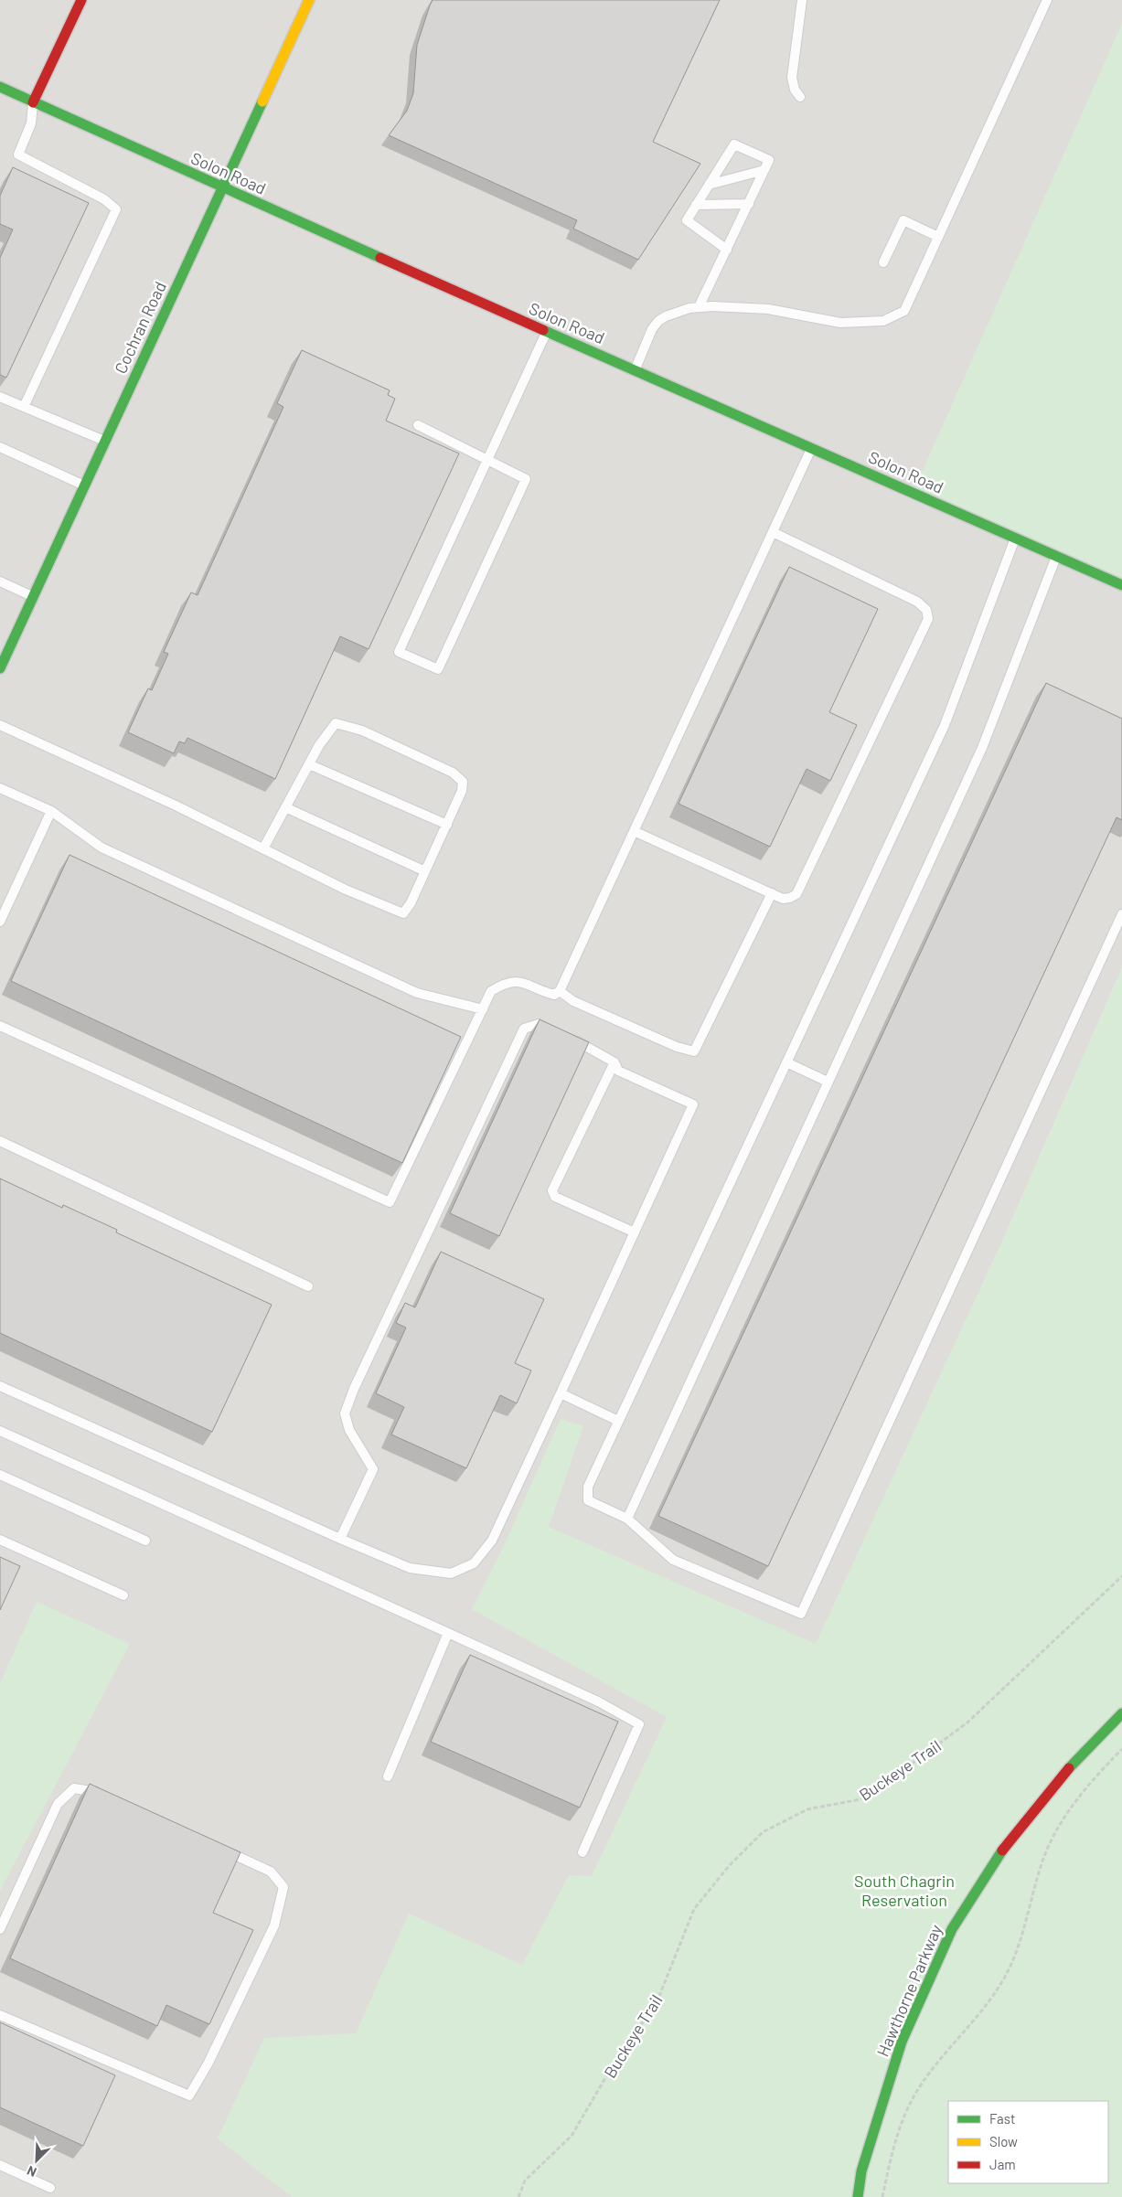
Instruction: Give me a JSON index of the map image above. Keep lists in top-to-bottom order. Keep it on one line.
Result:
{"streets":{"street":["Solon Road","Cochran Road","Hawthorne Parkway"],"path":["Buckeye Trail"]},"crossings":[["Solon Road","Cochran Road"]],"parks":["South Chagrin Reservation"],"legend":["Fast","Slow","Jam"],"north":"bottom left"}
